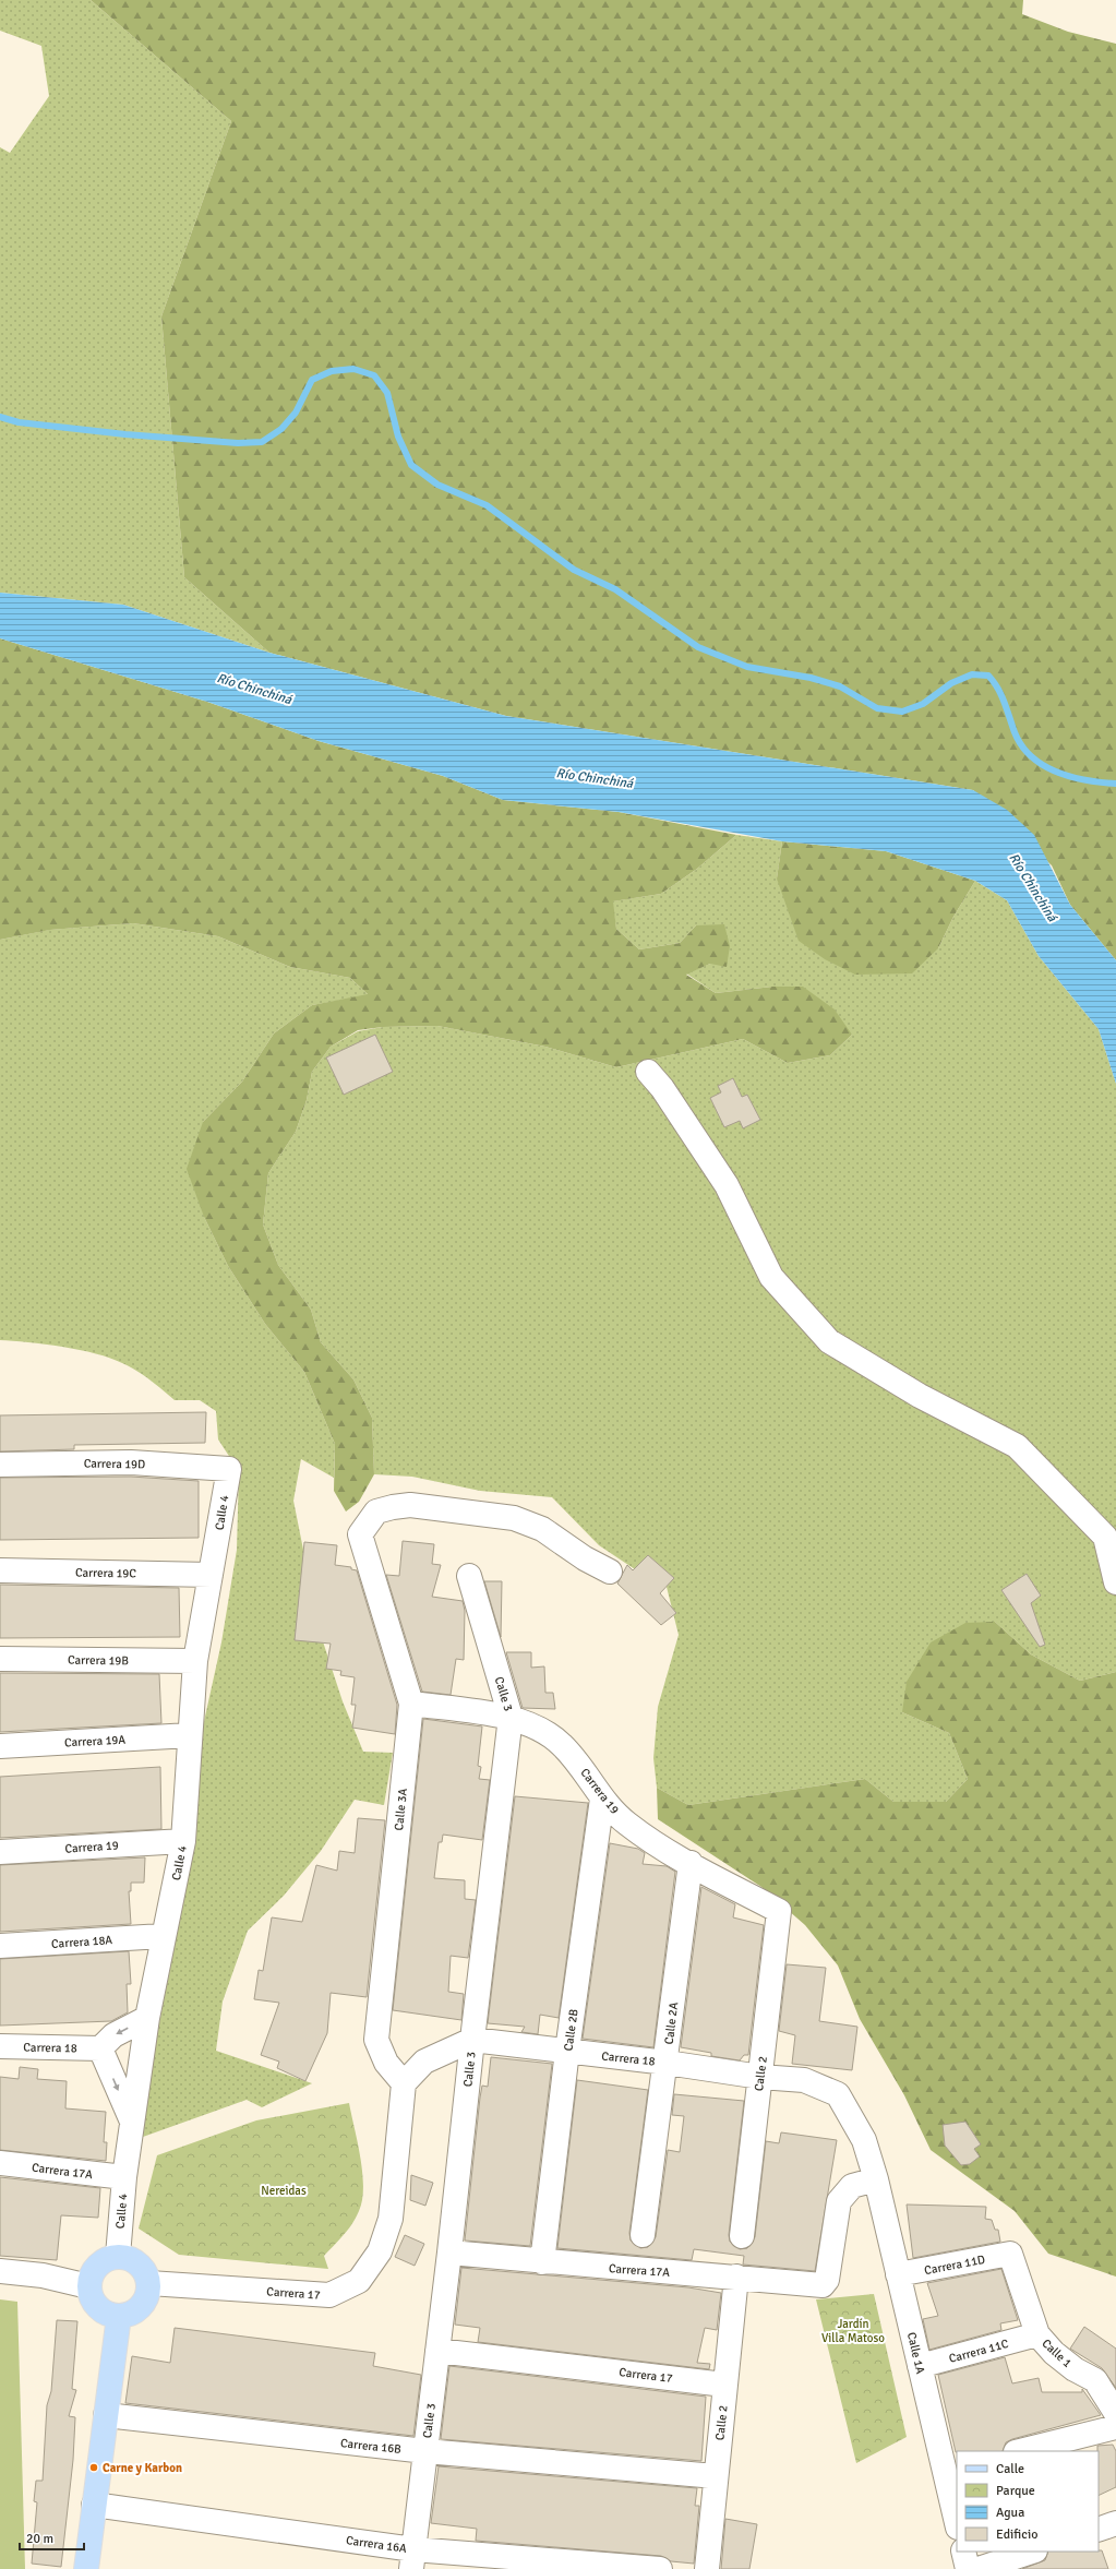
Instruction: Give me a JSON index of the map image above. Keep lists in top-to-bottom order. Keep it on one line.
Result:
{"streets":{"street":["Carrera 19D","Calle 4","Carrera 19C","Carrera 19B","Calle 3","Carrera 19A","Carrera 19","Calle 3A","Carrera 18A","Calle 2A","Calle 2B","Carrera 18","Calle 2","Carrera 17A","Carrera 11D","Carrera 17","Carrera 11C","Calle 1A","Calle 1","Carrera 16B","Carrera 16A"]},"crossings":[["Carrera 19D","Calle 4"],["Calle 4","Carrera 19C"],["Calle 4","Carrera 19B"],["Calle 4","Carrera 19A"],["Calle 4","Carrera 19"],["Calle 4","Carrera 18A"],["Calle 4","Carrera 17A"],["Calle 4","Carrera 17"],["Calle 3","Carrera 19"],["Calle 3","Carrera 18"],["Calle 3","Carrera 17A"],["Calle 3","Carrera 17"],["Calle 3","Carrera 16B"],["Calle 3","Carrera 16A"],["Carrera 19","Calle 3A"],["Carrera 19","Calle 2A"],["Carrera 19","Calle 2B"],["Carrera 19","Calle 2"],["Calle 3A","Carrera 17"],["Calle 2A","Carrera 18"],["Calle 2B","Carrera 18"],["Calle 2B","Carrera 17A"],["Carrera 18","Calle 2"],["Carrera 18","Calle 1A"],["Calle 2","Carrera 17A"],["Calle 2","Carrera 17"],["Calle 2","Carrera 16B"],["Carrera 17A","Calle 1A"],["Carrera 11D","Calle 1A"],["Carrera 11D","Calle 1"],["Carrera 11C","Calle 1A"],["Carrera 11C","Calle 1"]],"water":["Río Chinchiná"],"parks":["Nereidas","Jardín Villa Matoso"],"places":["Carne y Karbon"],"legend":["Calle","Parque","Agua","Edificio"],"scale_bar":"20 m"}
